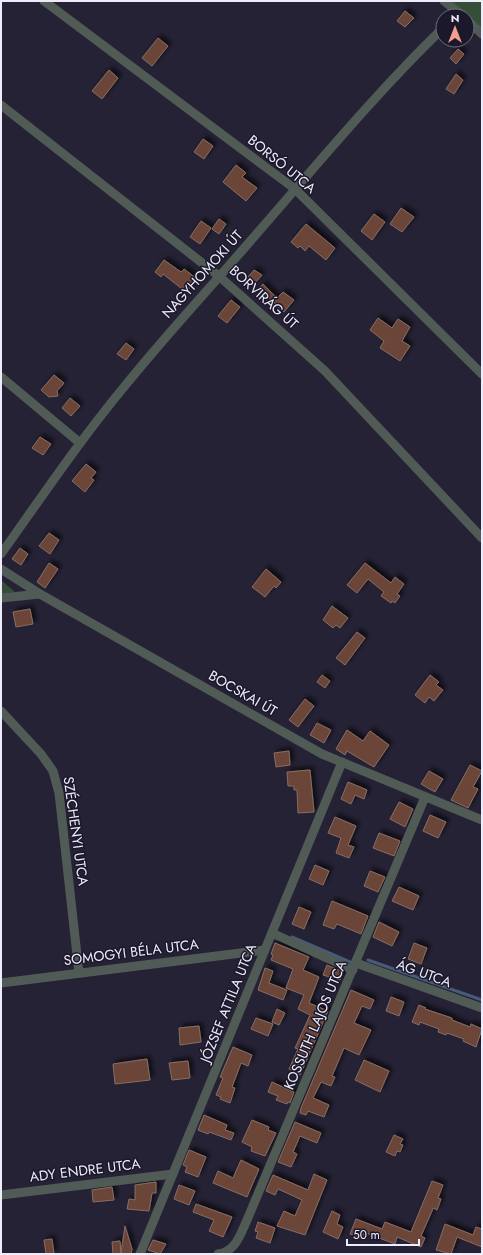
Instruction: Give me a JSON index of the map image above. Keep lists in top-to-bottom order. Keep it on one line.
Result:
{"streets":{"street":["BORSÓ UTCA","NAGYHOMOKI ÚT","BORVIRÁG ÚT","BOCSKAI ÚT","SZÉCHENYI UTCA","SOMOGYI BÉLA UTCA","ÁG UTCA","JÓZSEF ATTILA UTCA","KOSSUTH LAJOS UTCA","ADY ENDRE UTCA"]},"crossings":[["BORSÓ UTCA","NAGYHOMOKI ÚT"],["NAGYHOMOKI ÚT","BORVIRÁG ÚT"],["BOCSKAI ÚT","JÓZSEF ATTILA UTCA"],["BOCSKAI ÚT","KOSSUTH LAJOS UTCA"],["SZÉCHENYI UTCA","SOMOGYI BÉLA UTCA"],["SOMOGYI BÉLA UTCA","JÓZSEF ATTILA UTCA"],["ÁG UTCA","JÓZSEF ATTILA UTCA"],["ÁG UTCA","KOSSUTH LAJOS UTCA"],["JÓZSEF ATTILA UTCA","ADY ENDRE UTCA"]],"scale_bar":"50 m","north":"top"}
